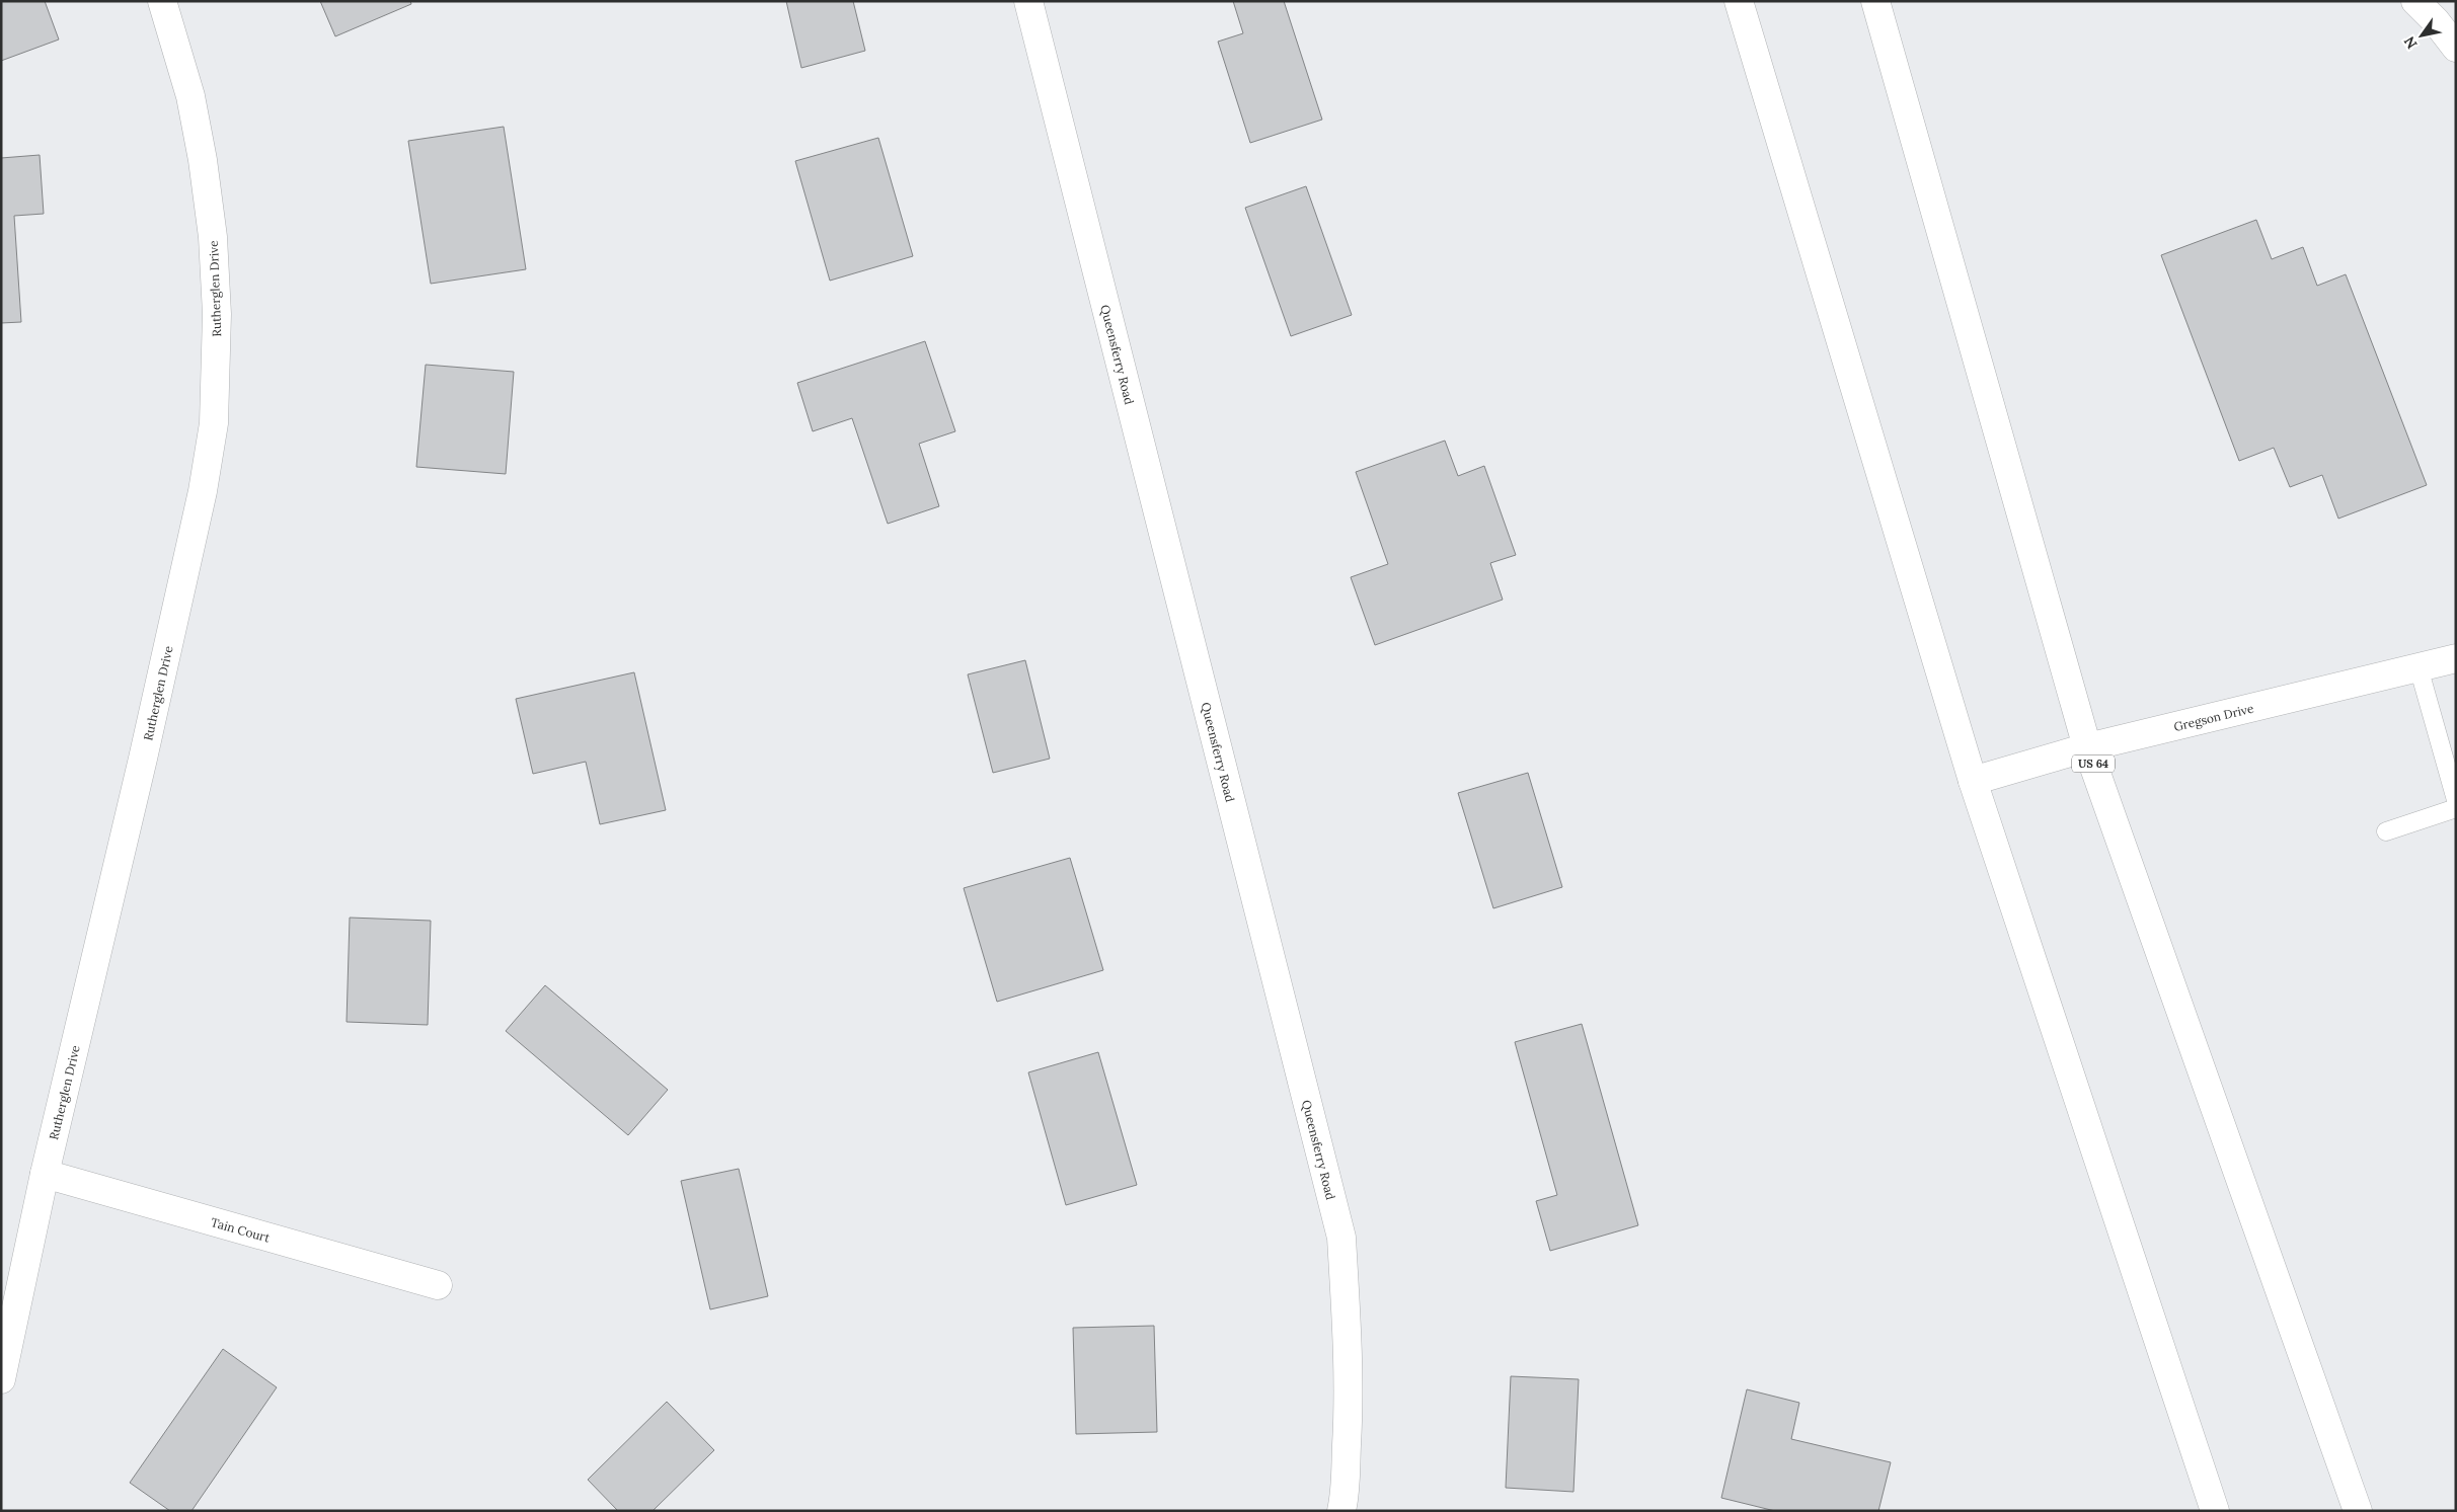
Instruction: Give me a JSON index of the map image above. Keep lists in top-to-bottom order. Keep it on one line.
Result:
{"streets":{"main road":["Rutherglen Drive","Queensferry Road","Gregson Drive","US 64","Tain Court"]},"crossings":[["Rutherglen Drive","Tain Court"],["Gregson Drive","US 64"]],"north":"bottom left"}
